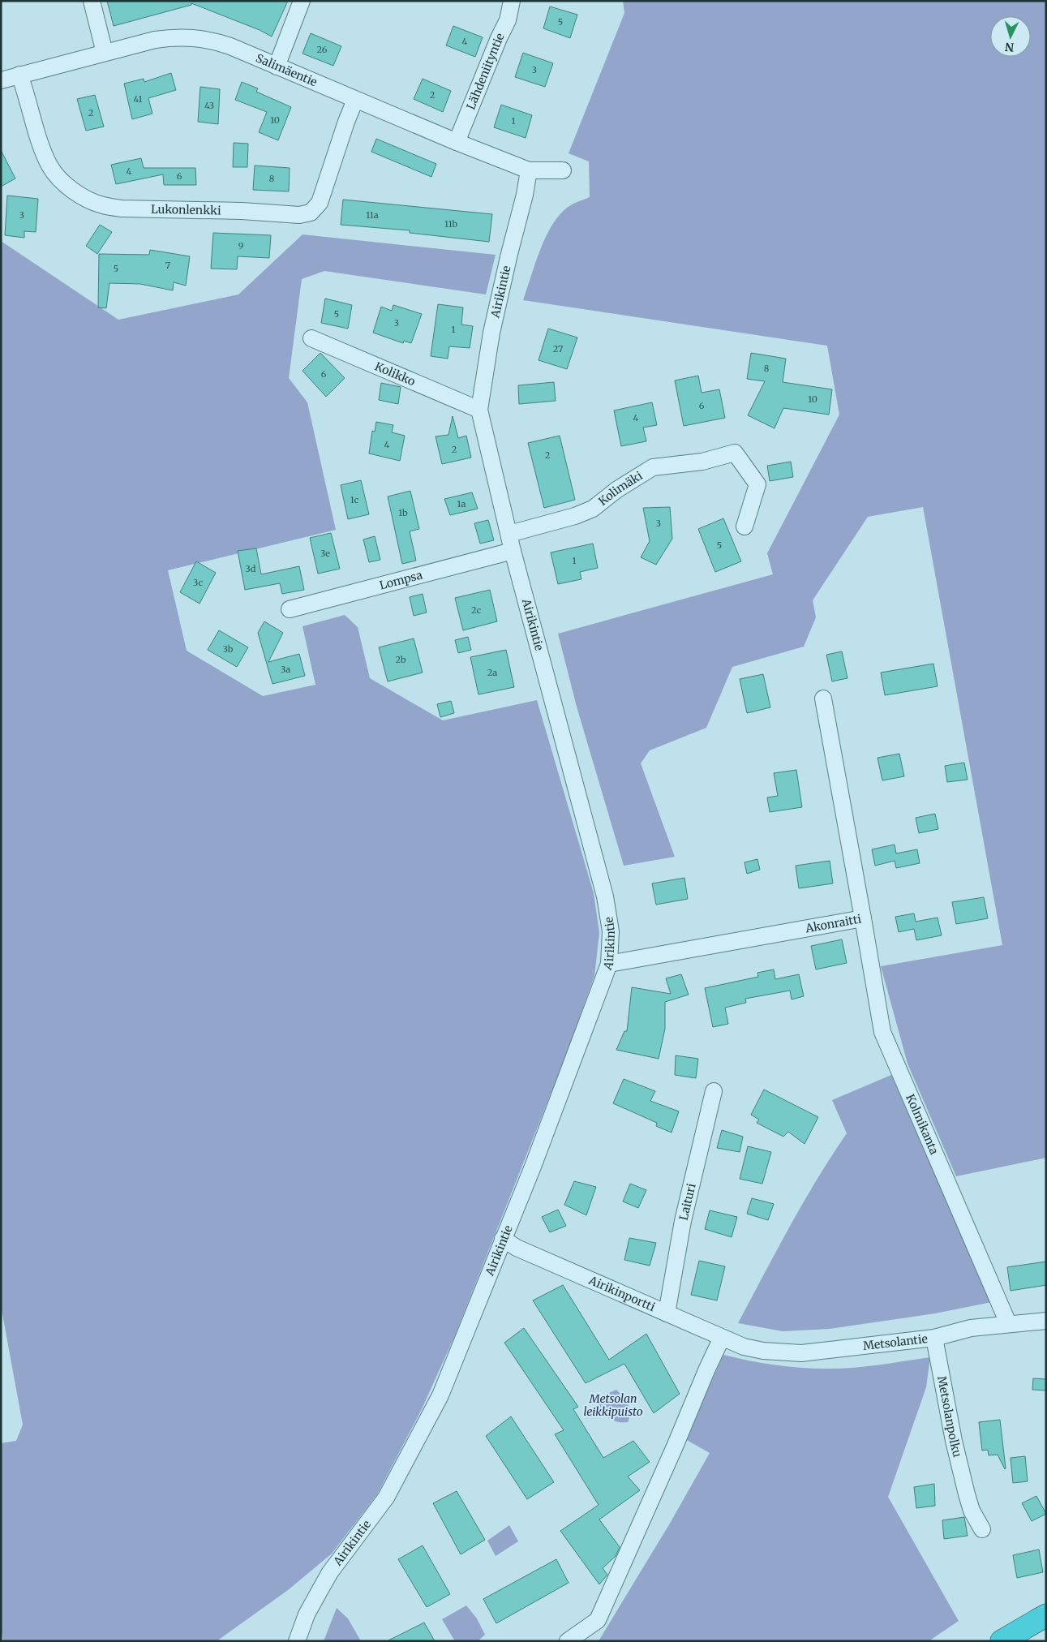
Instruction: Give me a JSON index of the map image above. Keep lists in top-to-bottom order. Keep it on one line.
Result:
{"streets":{"street":["Salimäentie","Lähdeniityntie","Lukonlenkki","Airikintie","Kolikko","Kolimäki","Lompsa","Akonraitti","Kolmikanta","Laituri","Airikinportti","Metsolantie","Metsolanpolku"]},"crossings":[["Salimäentie","Lähdeniityntie"],["Salimäentie","Lukonlenkki"],["Salimäentie","Airikintie"],["Airikintie","Kolikko"],["Airikintie","Kolimäki"],["Airikintie","Lompsa"],["Airikintie","Akonraitti"],["Airikintie","Airikinportti"],["Akonraitti","Kolmikanta"],["Kolmikanta","Metsolantie"],["Laituri","Airikinportti"],["Airikinportti","Metsolantie"],["Metsolantie","Metsolanpolku"]],"parks":["Metsolan leikkipuisto"],"house_numbers":["5","4","26","3","2","41","43","2","10","1","4","6","8","3","11a","11b","9","7","5","5","3","1","27","8","6","10","6","4","4","2","2","1c","1a","1b","3","5","3e","1","3d","3c","2c","3b","2b","3a","2a"],"north":"bottom"}
